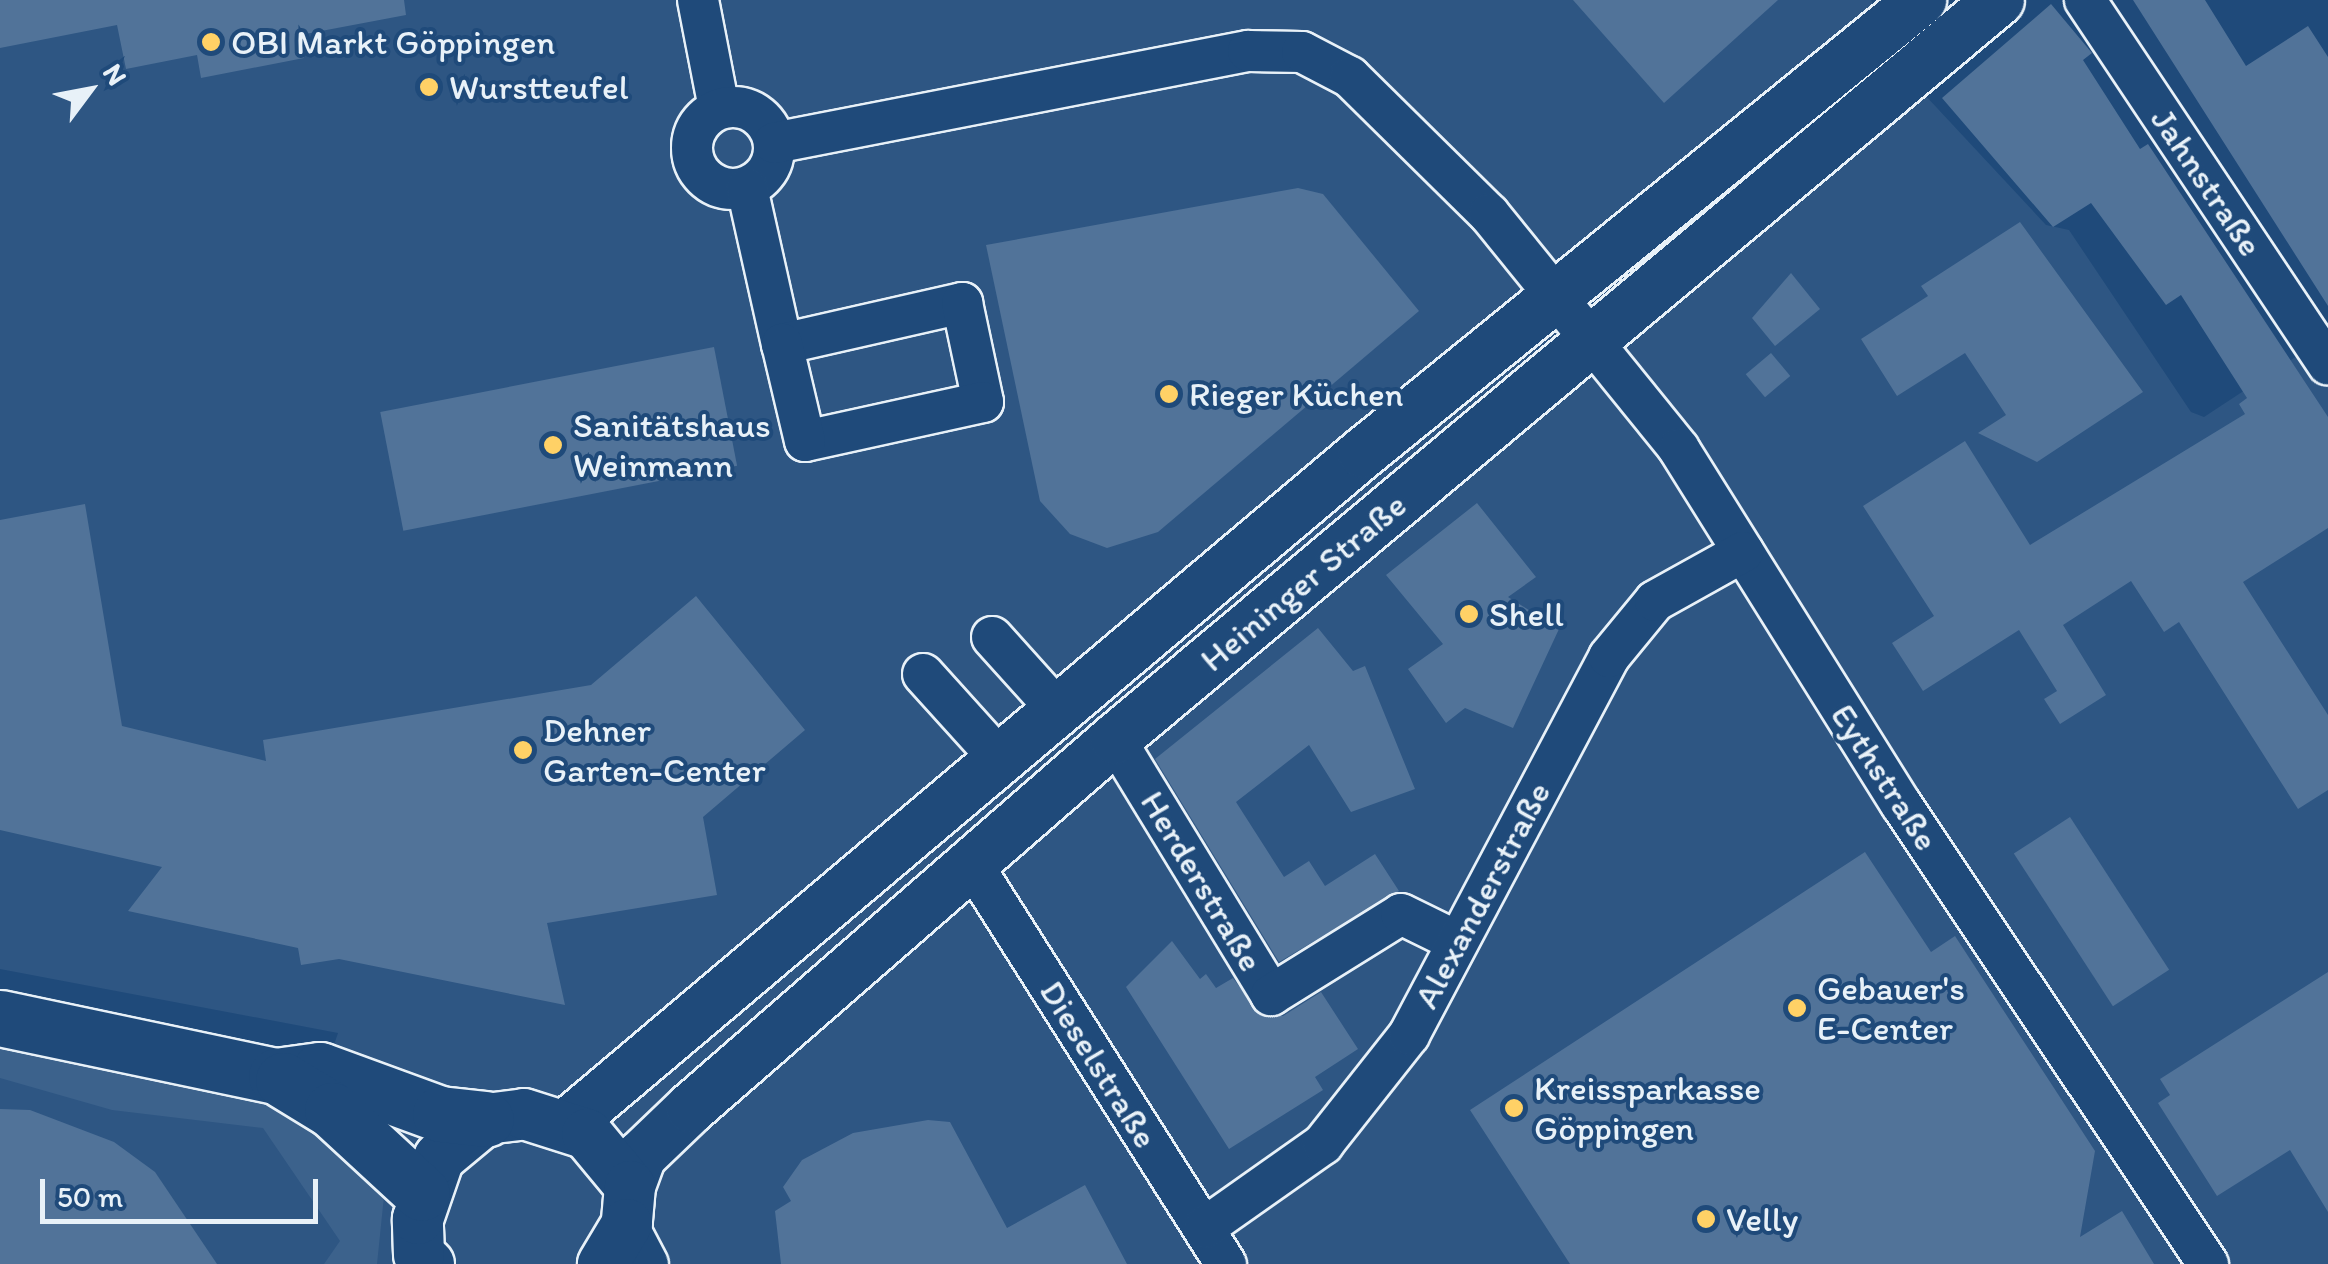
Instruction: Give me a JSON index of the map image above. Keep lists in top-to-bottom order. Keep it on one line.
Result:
{"streets":{"main road":["Heininger Straße"],"street":["Jahnstraße","Eythstraße","Herderstraße","Alexanderstraße","Dieselstraße"]},"crossings":[["Heininger Straße","Eythstraße"],["Heininger Straße","Herderstraße"],["Heininger Straße","Dieselstraße"],["Eythstraße","Alexanderstraße"],["Herderstraße","Alexanderstraße"],["Alexanderstraße","Dieselstraße"]],"places":["OBI Markt Göppingen","Wurstteufel","Rieger Küchen","Sanitätshaus Weinmann","Shell","Dehner Garten-Center","Gebauer's E-Center","Kreissparkasse Göppingen","Velly"],"scale_bar":"50 m","north":"top right"}
